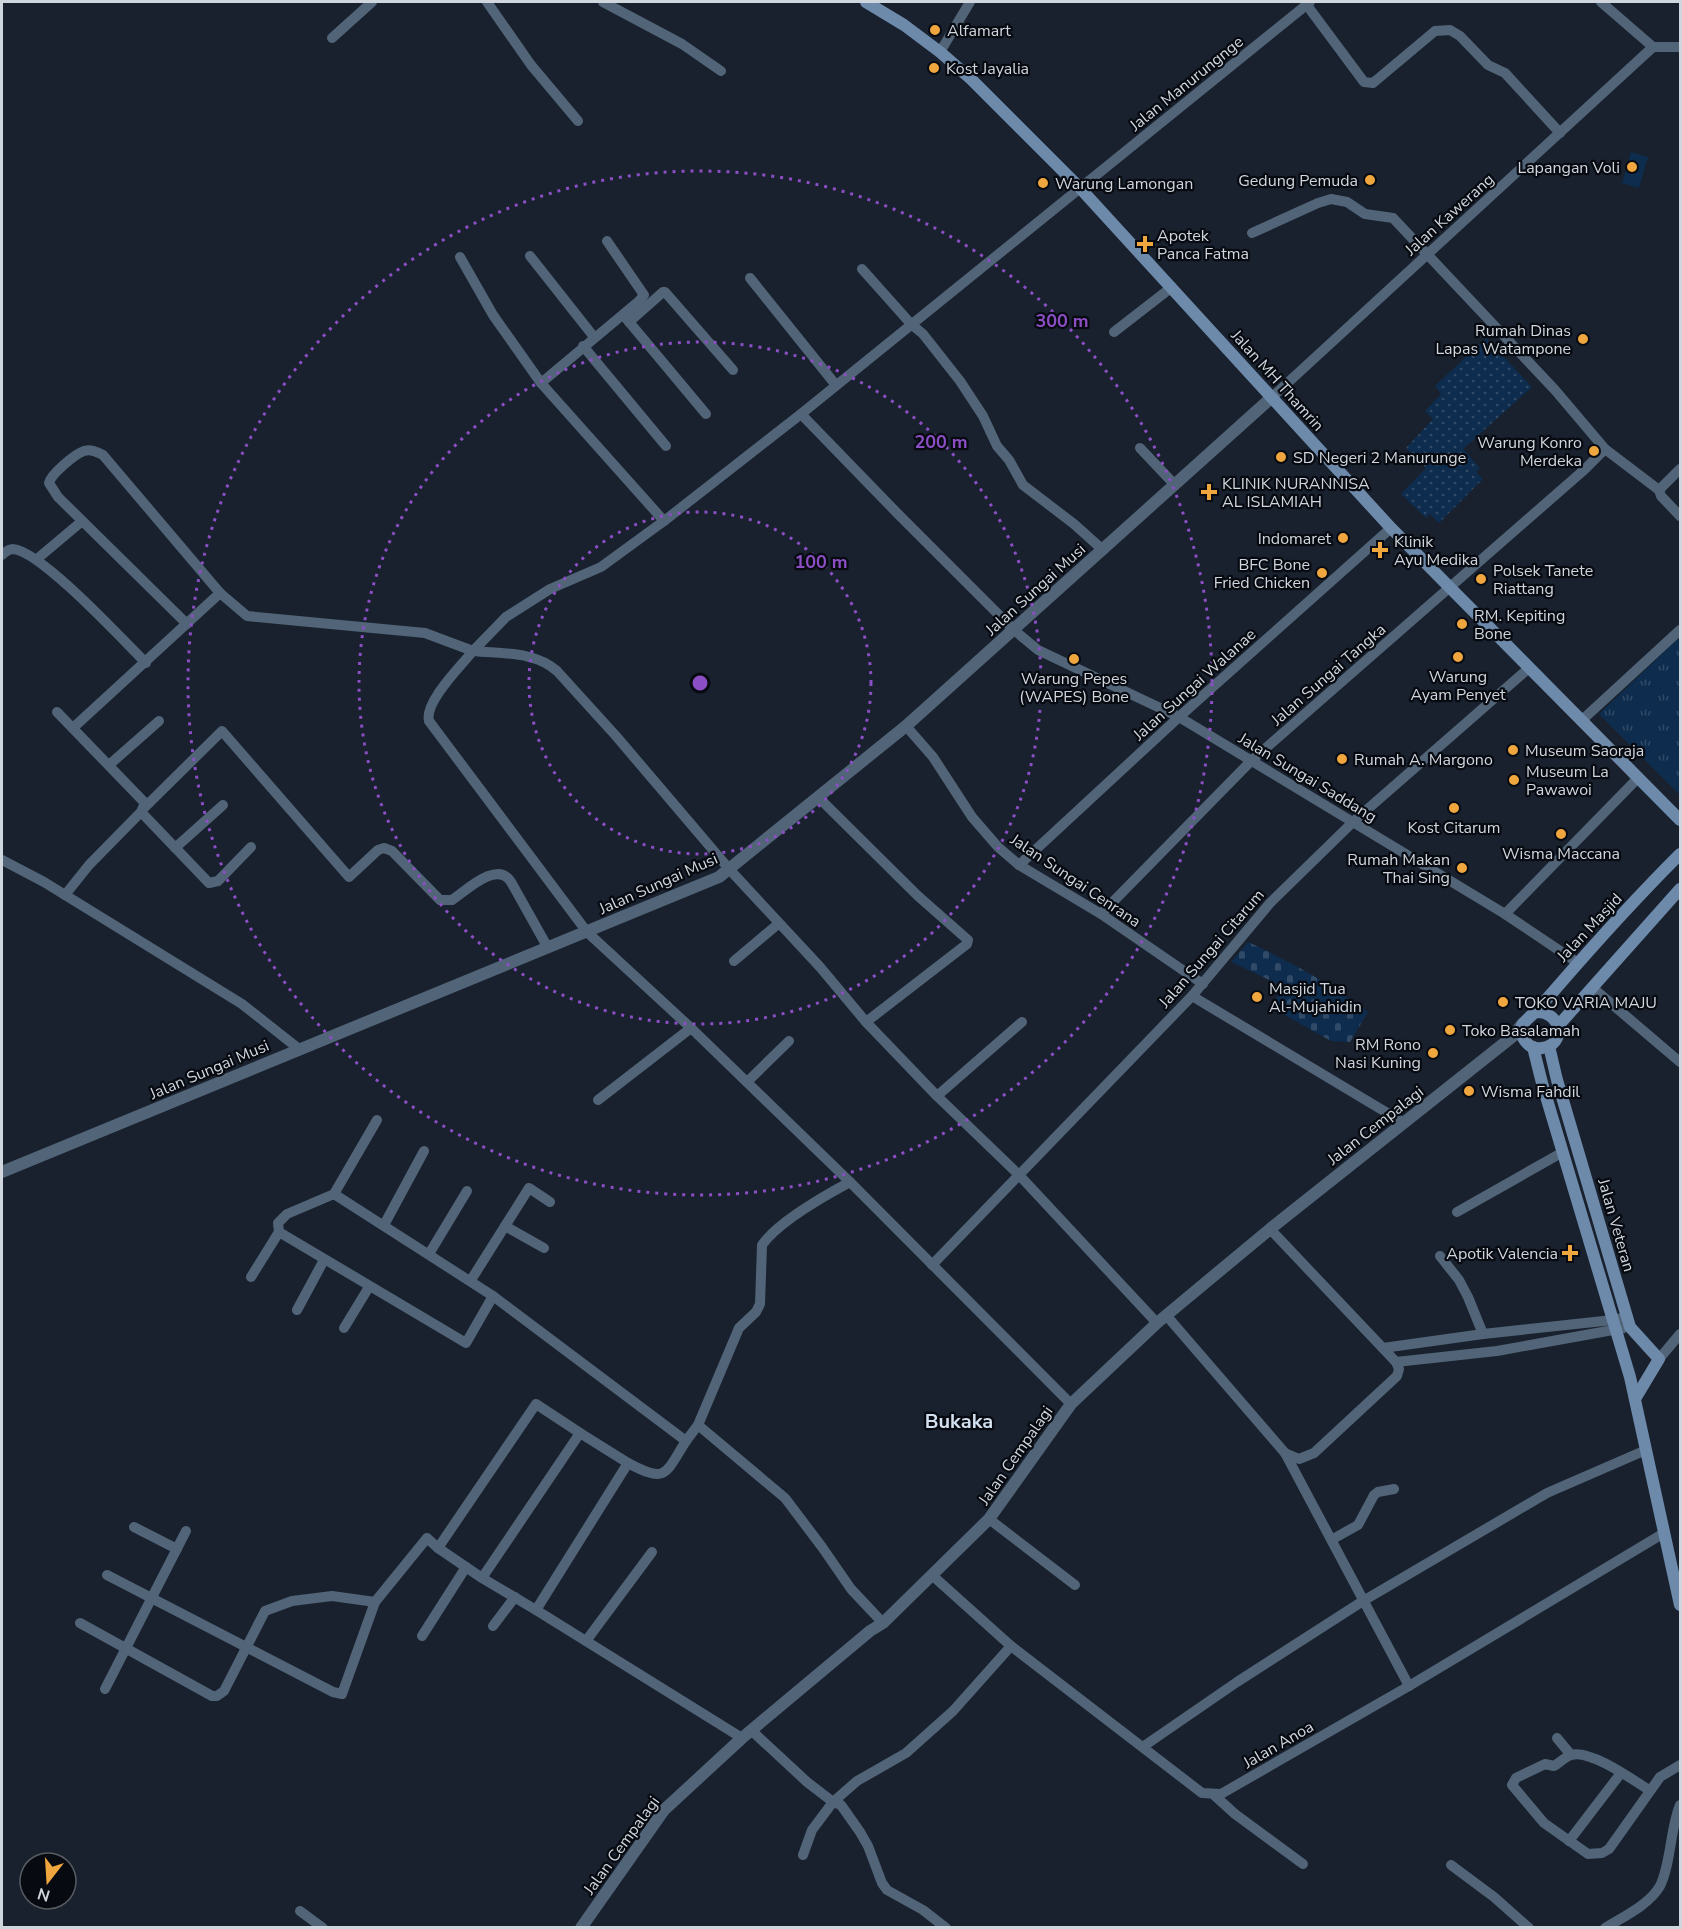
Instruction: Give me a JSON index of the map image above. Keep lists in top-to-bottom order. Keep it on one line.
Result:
{"streets":{"main road":["Jalan MH Thamrin","Jalan Masjid","Jalan Veteran"],"street":["Jalan Manurungnge","Jalan Kawerang","Jalan Sungai Musi","Jalan Sungai Tangka","Jalan Sungai Walanae","Jalan Sungai Saddang","Jalan Sungai Cenrana","Jalan Sungai Citarum","Jalan Cempalagi","Jalan Anoa"]},"crossings":[["Jalan Manurungnge","Jalan MH Thamrin"],["Jalan Manurungnge","Jalan Sungai Musi"],["Jalan Manurungnge","Jalan Sungai Saddang"],["Jalan Kawerang","Jalan MH Thamrin"],["Jalan Kawerang","Jalan Sungai Musi"],["Jalan MH Thamrin","Jalan Sungai Musi"],["Jalan MH Thamrin","Jalan Sungai Tangka"],["Jalan MH Thamrin","Jalan Sungai Walanae"],["Jalan MH Thamrin","Jalan Sungai Citarum"],["Jalan Sungai Musi","Jalan Sungai Saddang"],["Jalan Sungai Musi","Jalan Sungai Cenrana"],["Jalan Sungai Tangka","Jalan Sungai Saddang"],["Jalan Sungai Tangka","Jalan Sungai Cenrana"],["Jalan Sungai Walanae","Jalan Sungai Saddang"],["Jalan Sungai Walanae","Jalan Sungai Cenrana"],["Jalan Sungai Saddang","Jalan Masjid"],["Jalan Sungai Saddang","Jalan Sungai Citarum"],["Jalan Sungai Cenrana","Jalan Sungai Citarum"],["Jalan Masjid","Jalan Cempalagi"],["Jalan Masjid","Jalan Veteran"],["Jalan Cempalagi","Jalan Veteran"],["Jalan Veteran","Jalan Anoa"]],"districts":["Bukaka"],"places":{"other":["Alfamart","Kost Jayalia","Lapangan Voli","Gedung Pemuda","Warung Lamongan","Rumah Dinas Lapas Watampone","Warung Konro Merdeka","SD Negeri 2 Manurunge","Indomaret","BFC Bone Fried Chicken","Polsek Tanete Riattang","RM. Kepiting Bone","Warung Ayam Penyet","Warung Pepes (WAPES) Bone","Museum Saoraja","Rumah A. Margono","Museum La Pawawoi","Kost Citarum","Wisma Maccana","Rumah Makan Thai Sing","Masjid Tua Al-Mujahidin","TOKO VARIA MAJU","Toko Basalamah","RM Rono Nasi Kuning","Wisma Fahdil"],"health":["Apotek Panca Fatma","KLINIK NURANNISA AL ISLAMIAH","Klinik Ayu Medika","Apotik Valencia"]},"north":"bottom","rings":["300 m","200 m","100 m"]}
